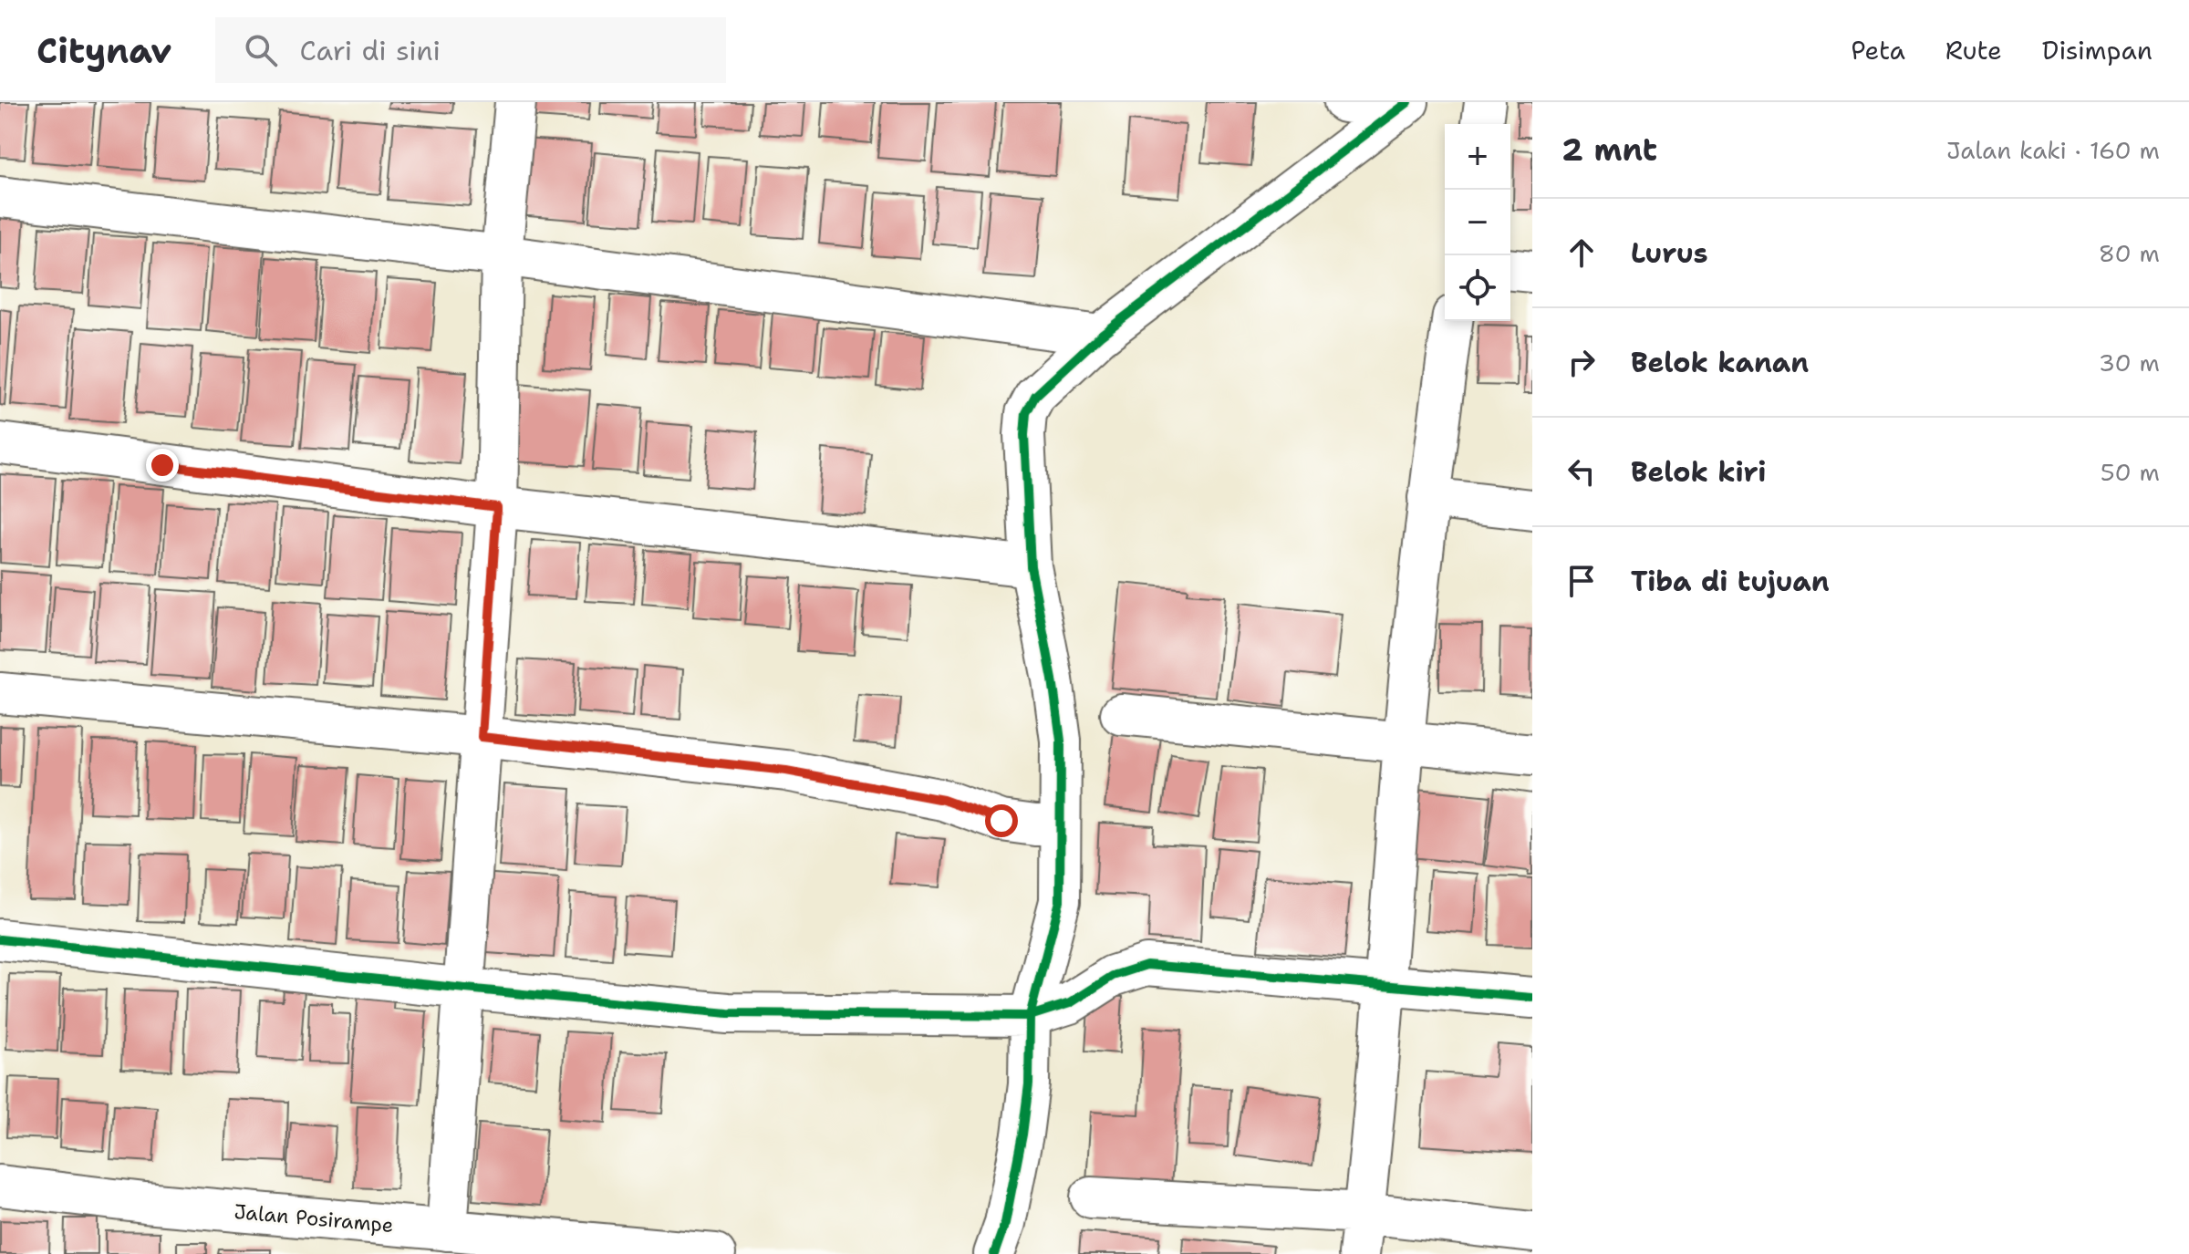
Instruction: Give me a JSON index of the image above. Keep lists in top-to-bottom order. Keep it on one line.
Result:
{"streets":{"street":["Jalan Posirampe"]},"page":{"header":"Citynav","search":"Cari di sini","nav":["Peta","Rute","Disimpan"],"heading":["2 mnt","Jalan kaki · 160 m"],"map_buttons":["+","−"],"list":[["Lurus","80 m"],["Belok kanan","30 m"],["Belok kiri","50 m"],"Tiba di tujuan"]}}
